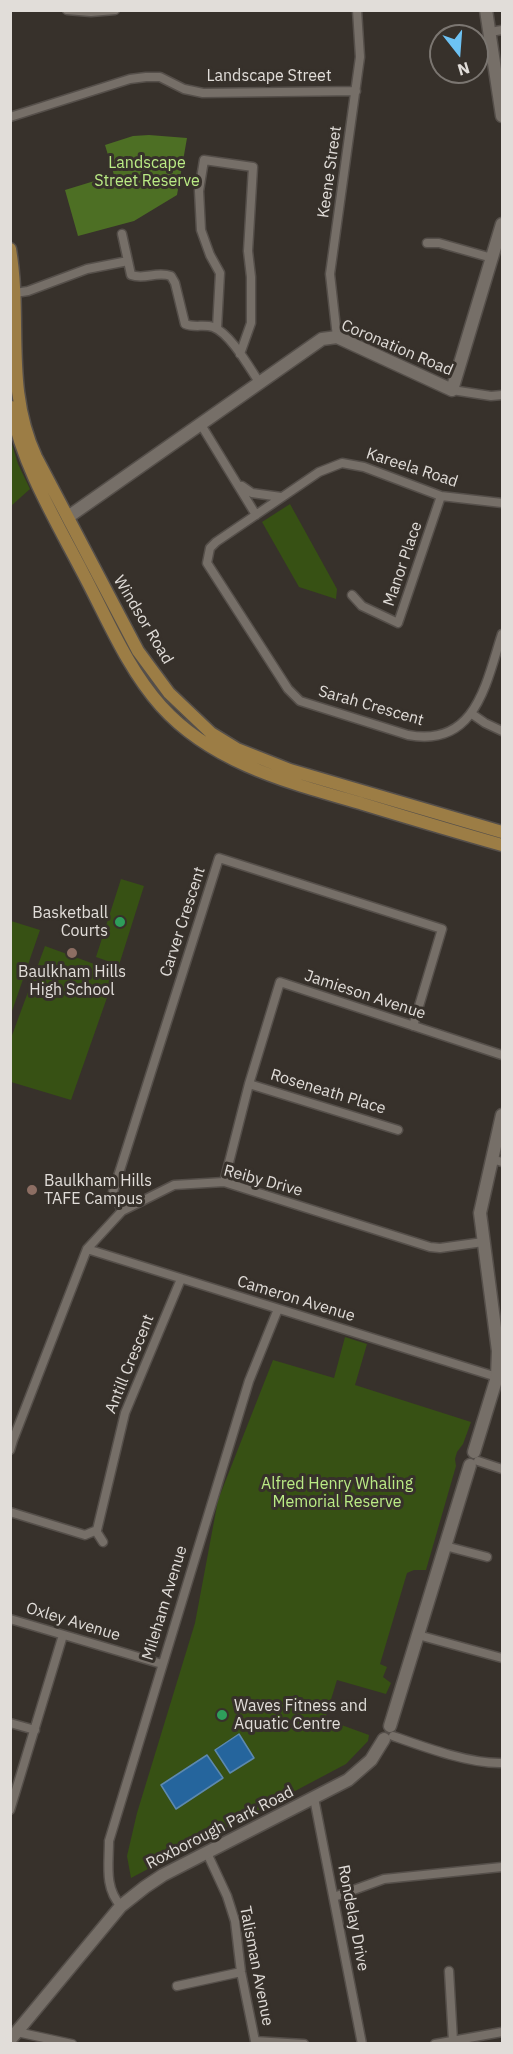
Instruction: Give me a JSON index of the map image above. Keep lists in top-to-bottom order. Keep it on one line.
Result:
{"streets":{"main road":["Windsor Road"],"street":["Landscape Street","Keene Street","Coronation Road","Kareela Road","Manor Place","Sarah Crescent","Carver Crescent","Jamieson Avenue","Roseneath Place","Reiby Drive","Cameron Avenue","Antill Crescent","Mileham Avenue","Oxley Avenue","Roxborough Park Road","Rondelay Drive","Talisman Avenue"]},"crossings":[["Landscape Street","Keene Street"],["Keene Street","Coronation Road"],["Coronation Road","Windsor Road"],["Kareela Road","Manor Place"],["Kareela Road","Sarah Crescent"],["Carver Crescent","Jamieson Avenue"],["Carver Crescent","Reiby Drive"],["Jamieson Avenue","Roseneath Place"],["Jamieson Avenue","Reiby Drive"],["Reiby Drive","Cameron Avenue"],["Reiby Drive","Roxborough Park Road"],["Cameron Avenue","Antill Crescent"],["Cameron Avenue","Mileham Avenue"],["Cameron Avenue","Roxborough Park Road"],["Mileham Avenue","Oxley Avenue"],["Mileham Avenue","Roxborough Park Road"],["Roxborough Park Road","Rondelay Drive"],["Roxborough Park Road","Talisman Avenue"]],"parks":["Landscape Street Reserve","Alfred Henry Whaling Memorial Reserve"],"places":["Basketball Courts","Baulkham Hills High School","Baulkham Hills TAFE Campus","Waves Fitness and Aquatic Centre"],"north":"bottom"}
